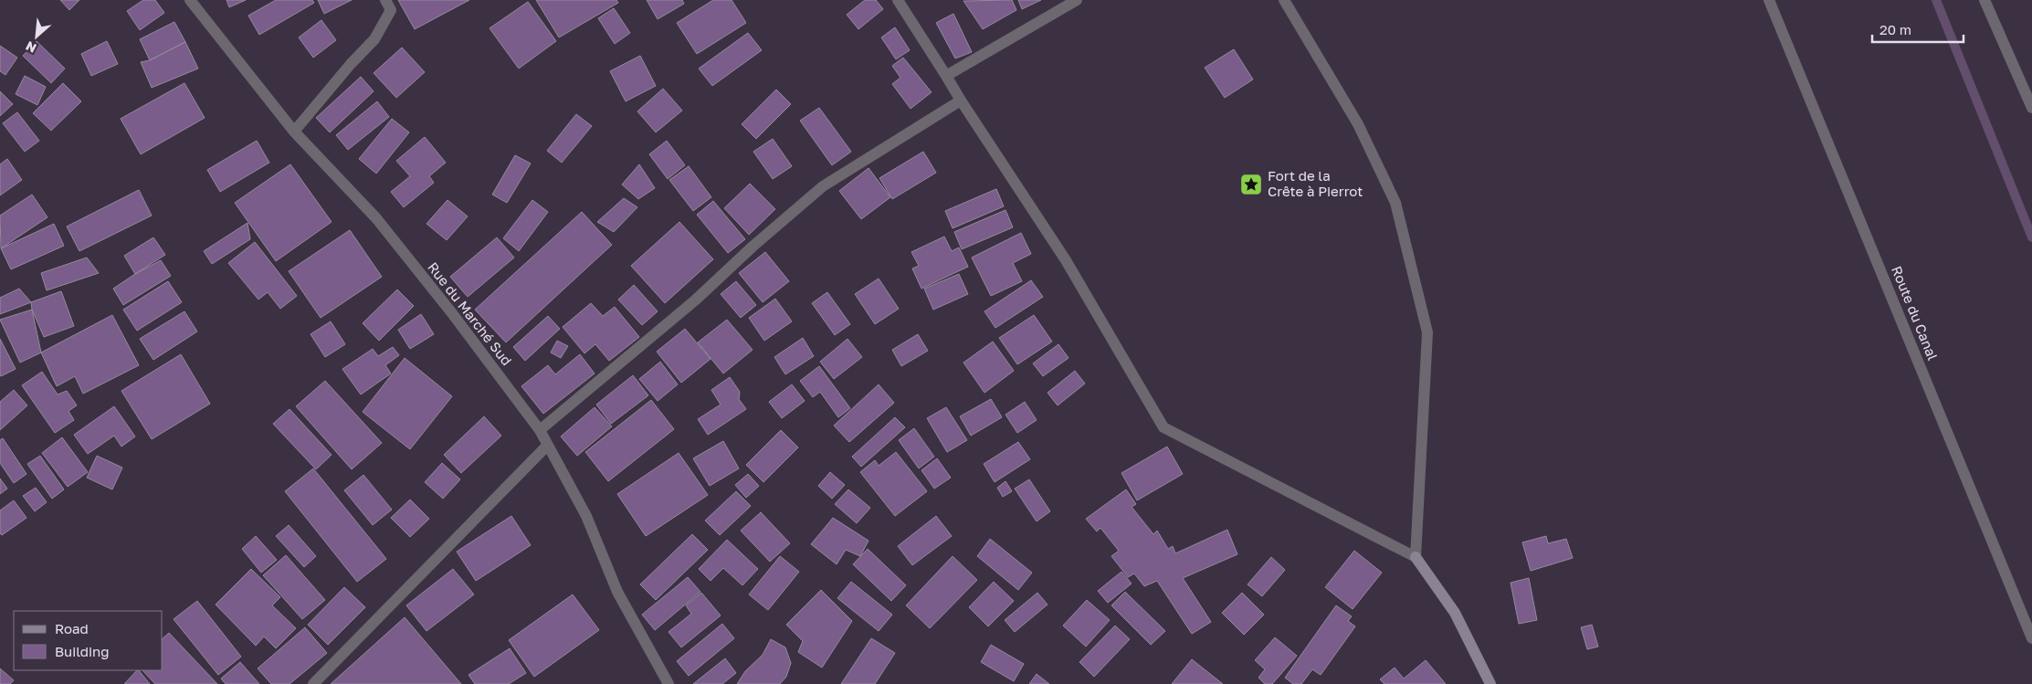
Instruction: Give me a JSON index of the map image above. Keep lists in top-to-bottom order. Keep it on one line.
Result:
{"streets":{"street":["Route du Canal","Rue du Marché Sud"]},"places":{"place":["Fort de la Crête à Pierrot"]},"legend":["Road","Building"],"scale_bar":"20 m","north":"bottom left"}
